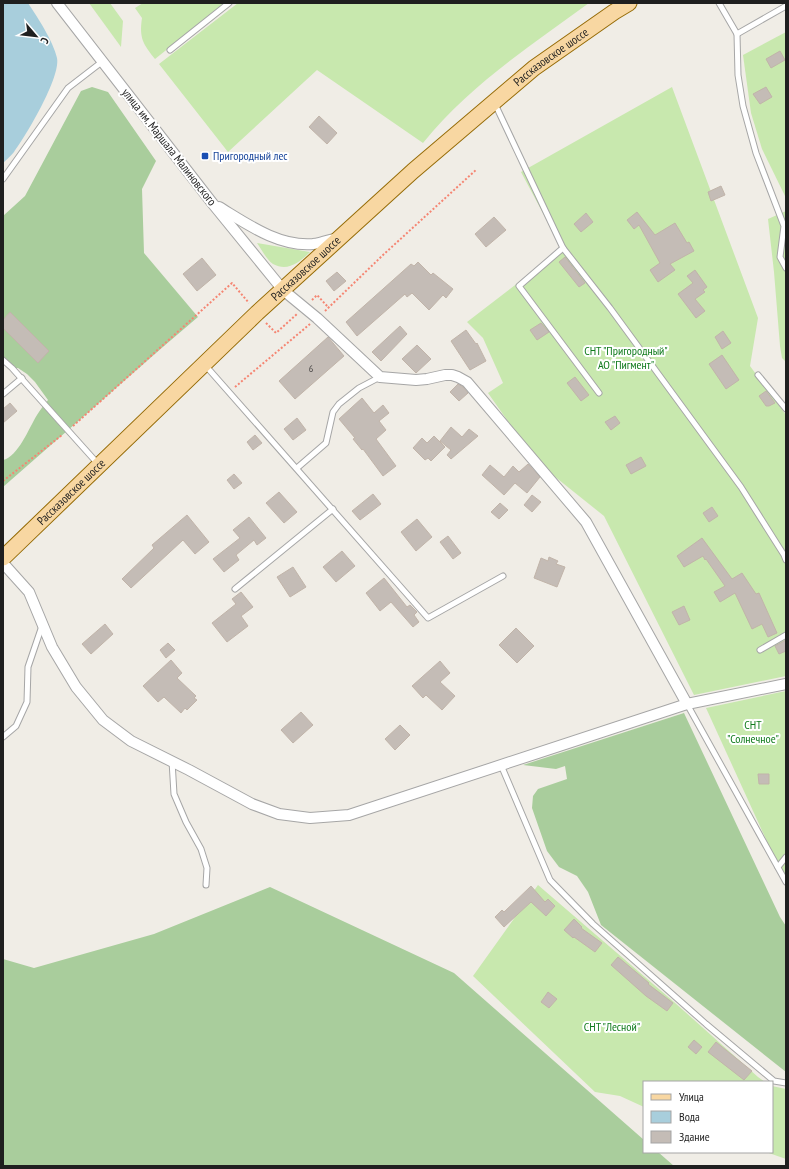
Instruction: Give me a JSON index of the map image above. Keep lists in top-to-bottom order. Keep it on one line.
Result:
{"streets":{"main road":["Рассказовское шоссе"],"street":["улица им. Маршала Малиновского"]},"crossings":[["Рассказовское шоссе","улица им. Маршала Малиновского"]],"parks":["СНТ \"Пригородный\" АО \"Пигмент\"","СНТ \"Солнечное\"","СНТ \"Лесной\""],"places":{"transit":["Пригородный лес"]},"house_numbers":["6"],"legend":["Улица","Вода","Здание"],"north":"bottom right"}
